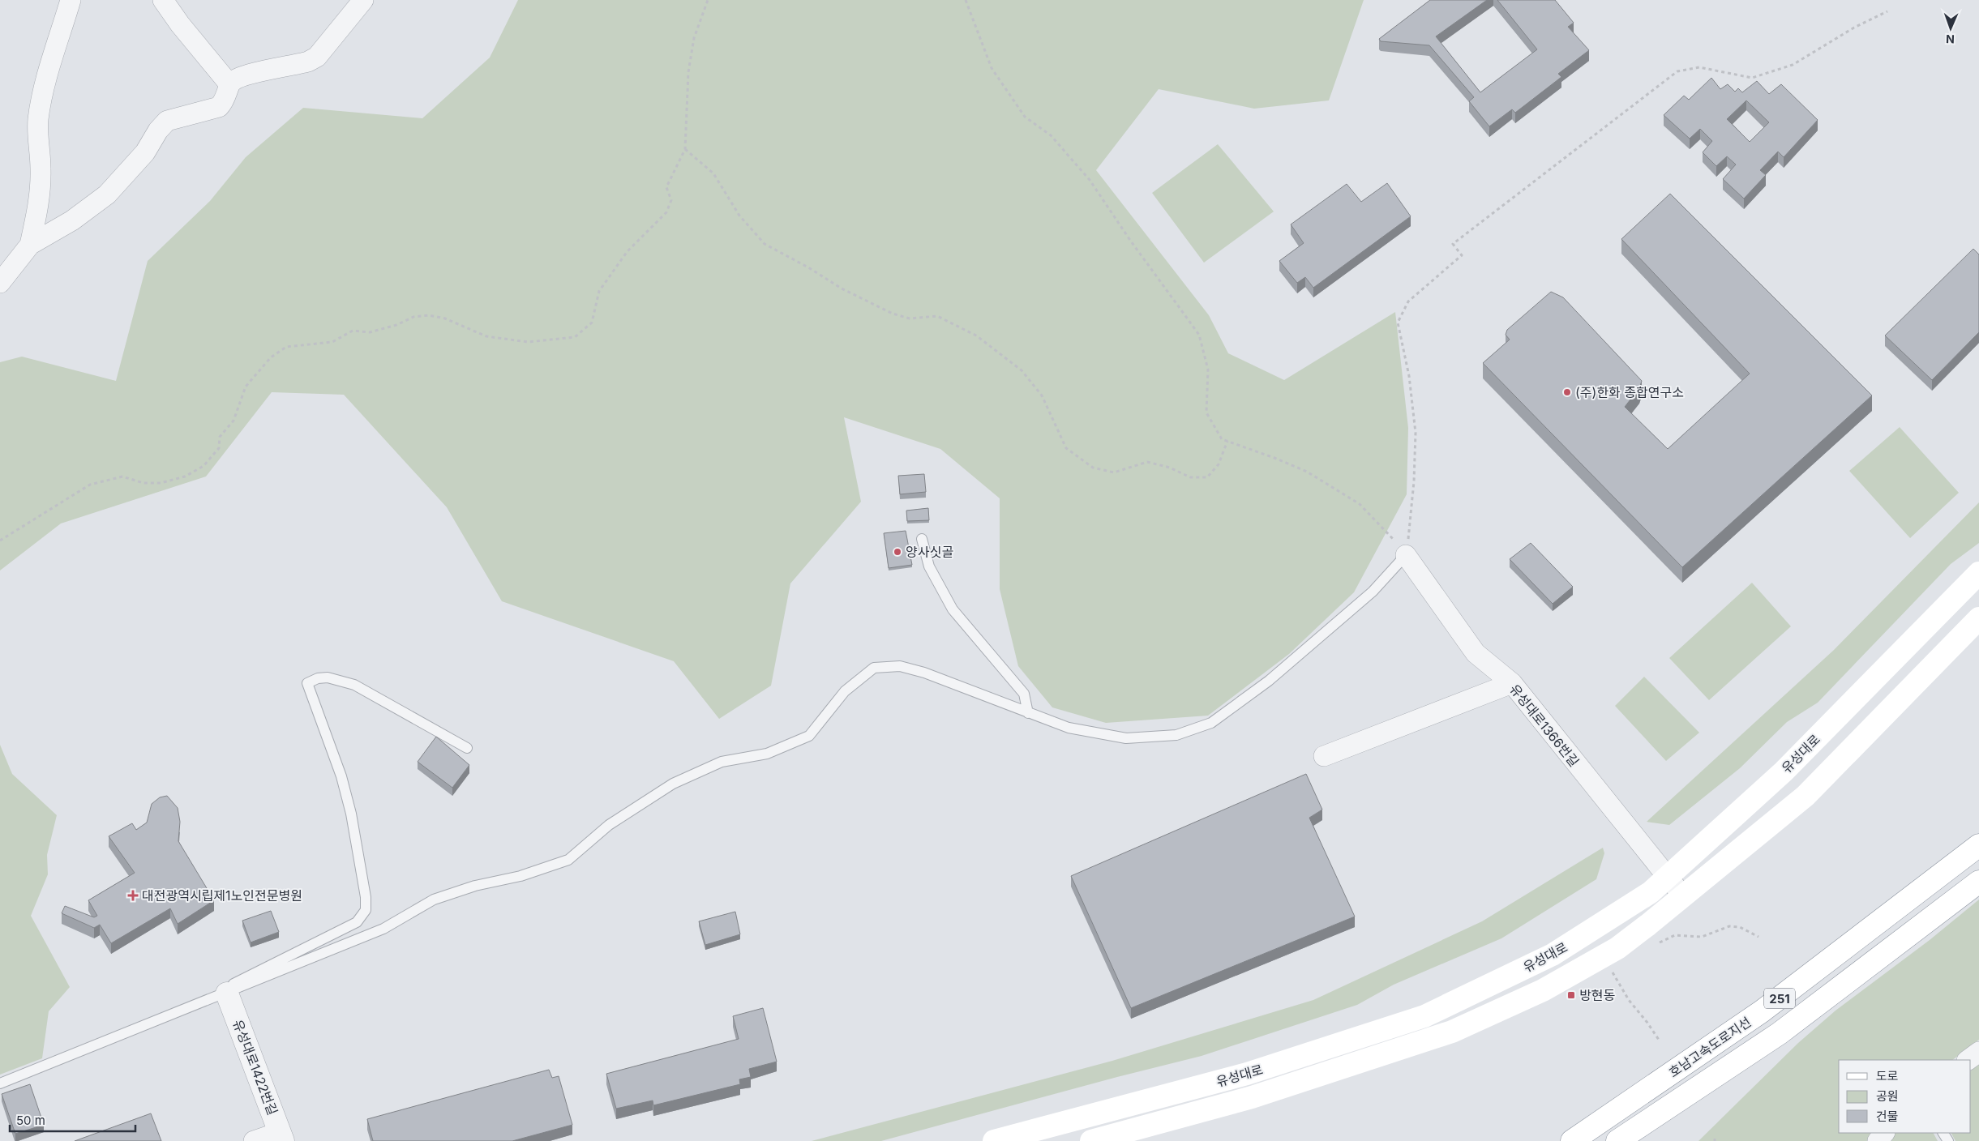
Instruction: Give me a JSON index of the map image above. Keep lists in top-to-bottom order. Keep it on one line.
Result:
{"streets":{"main road":["유성대로","251","호남고속도로지선"],"street":["유성대로1366번길","유성대로1422번길"]},"crossings":[["유성대로1366번길","유성대로"]],"places":{"other":["(주)한화 종합연구소","양사싯골"],"health":["대전광역시립제1노인전문병원"],"transit":["방현동"]},"legend":["도로","공원","건물"],"scale_bar":"50 m","north":"bottom"}
